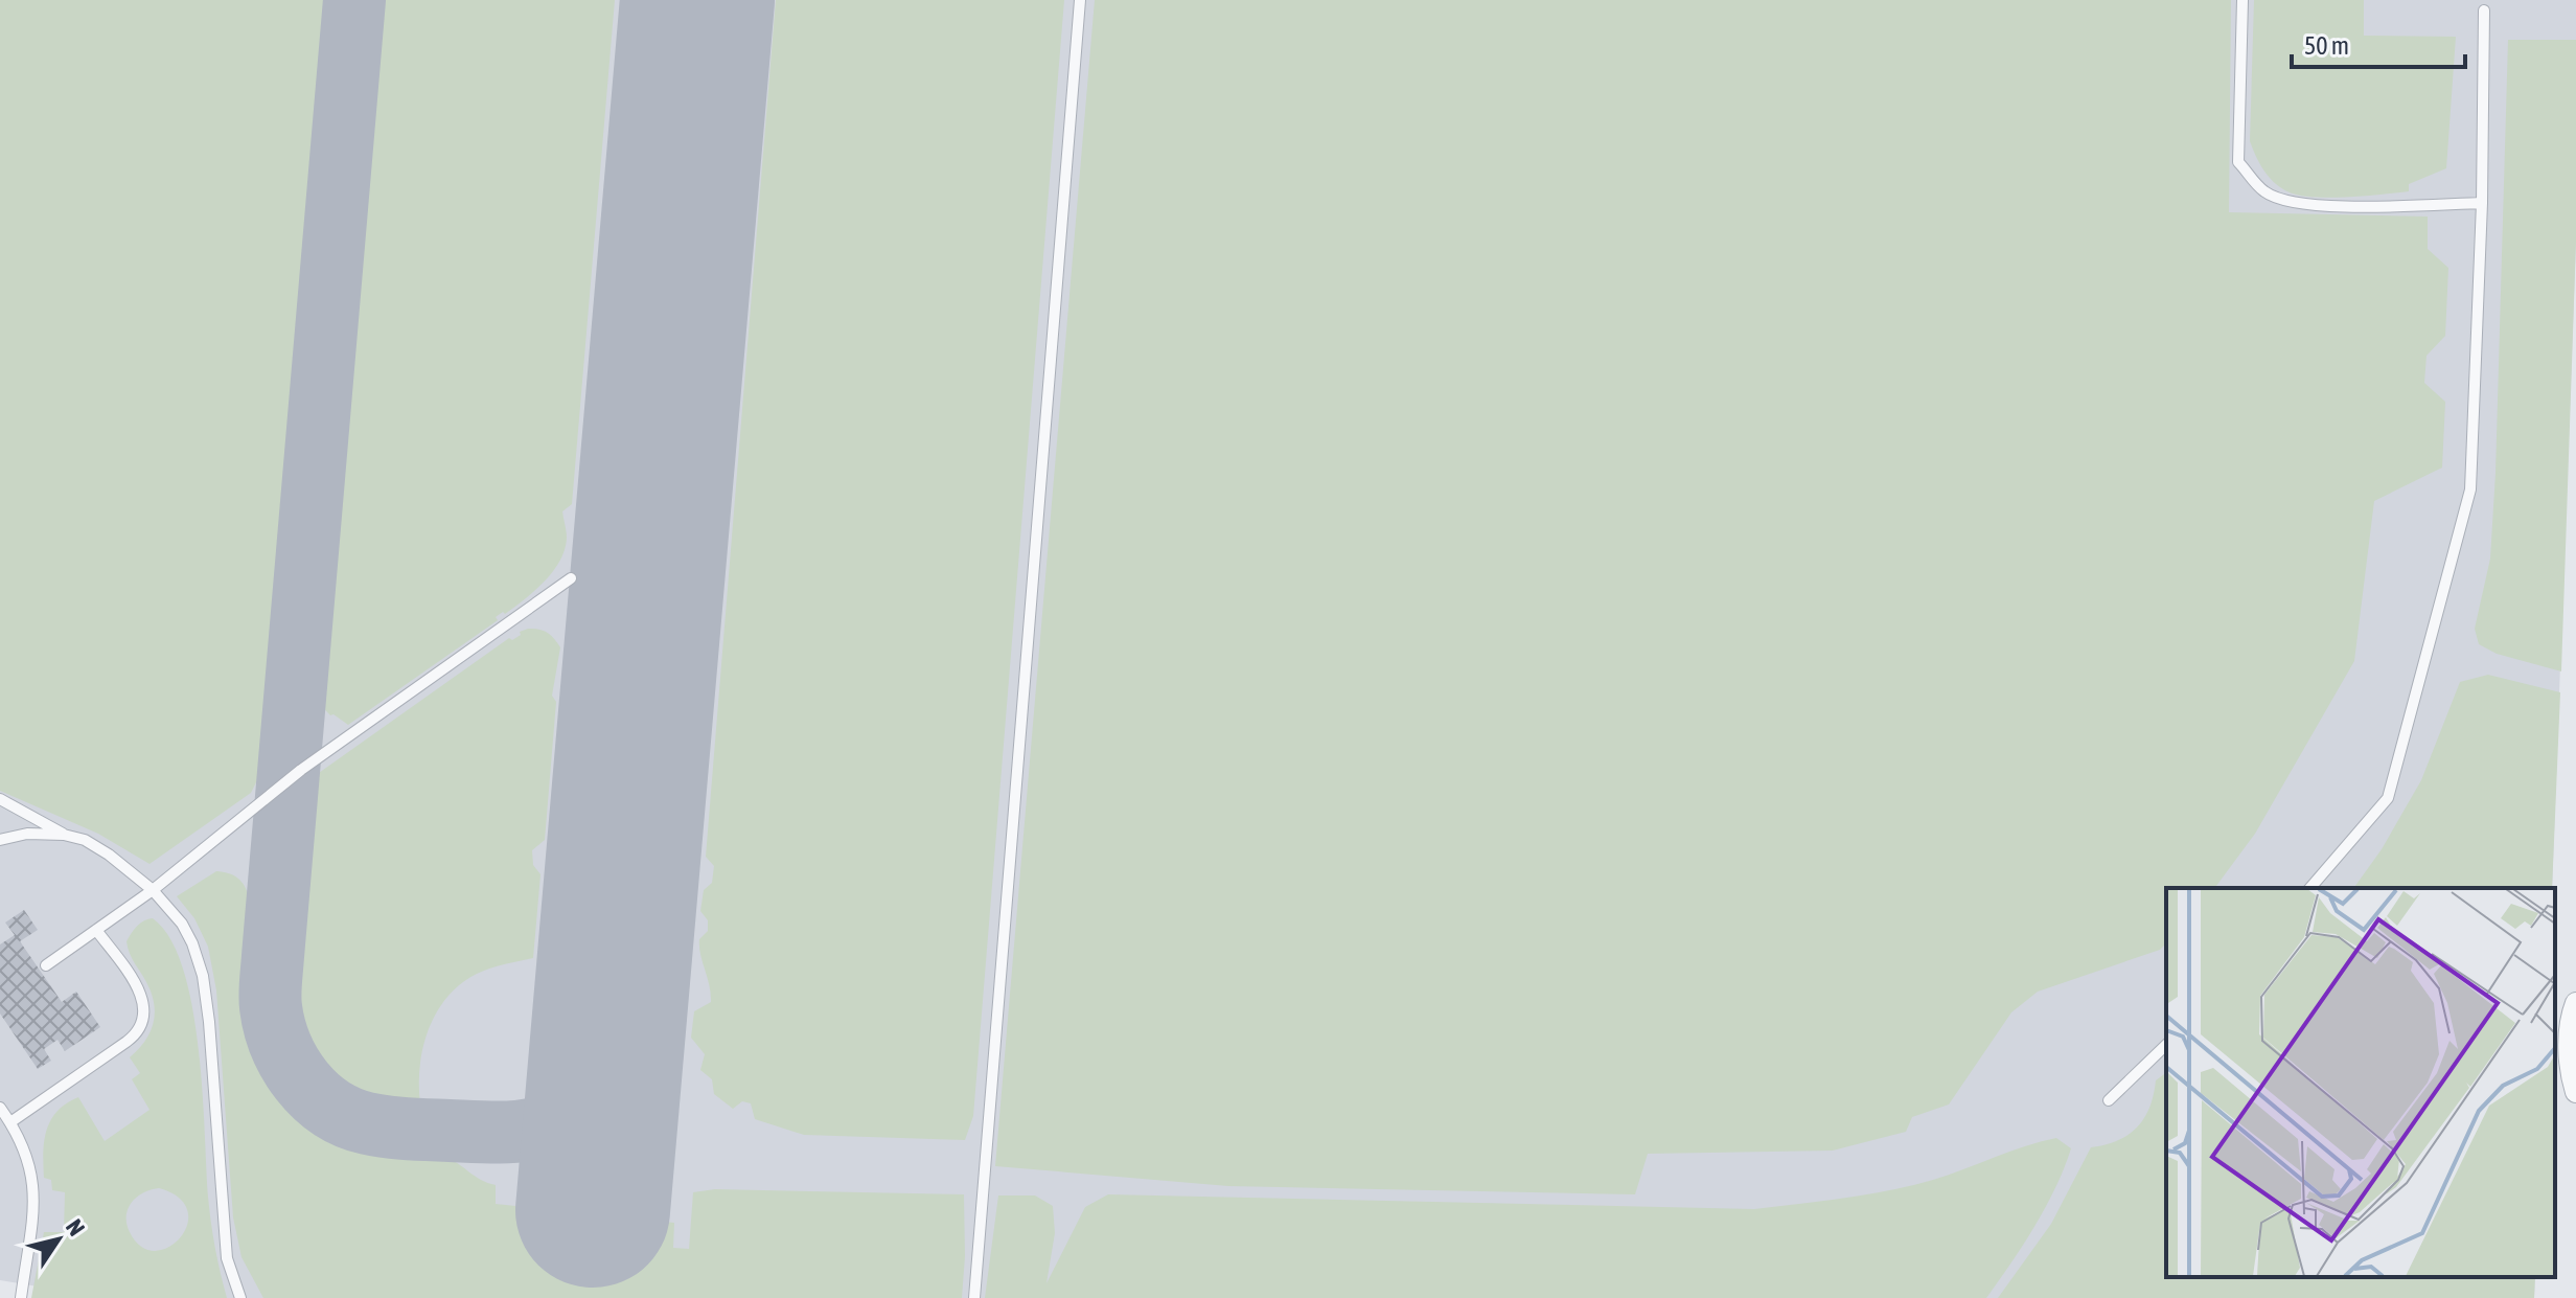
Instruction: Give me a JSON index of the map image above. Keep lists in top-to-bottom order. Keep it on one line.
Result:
{"scale_bar":"50 m","north":"top right"}
